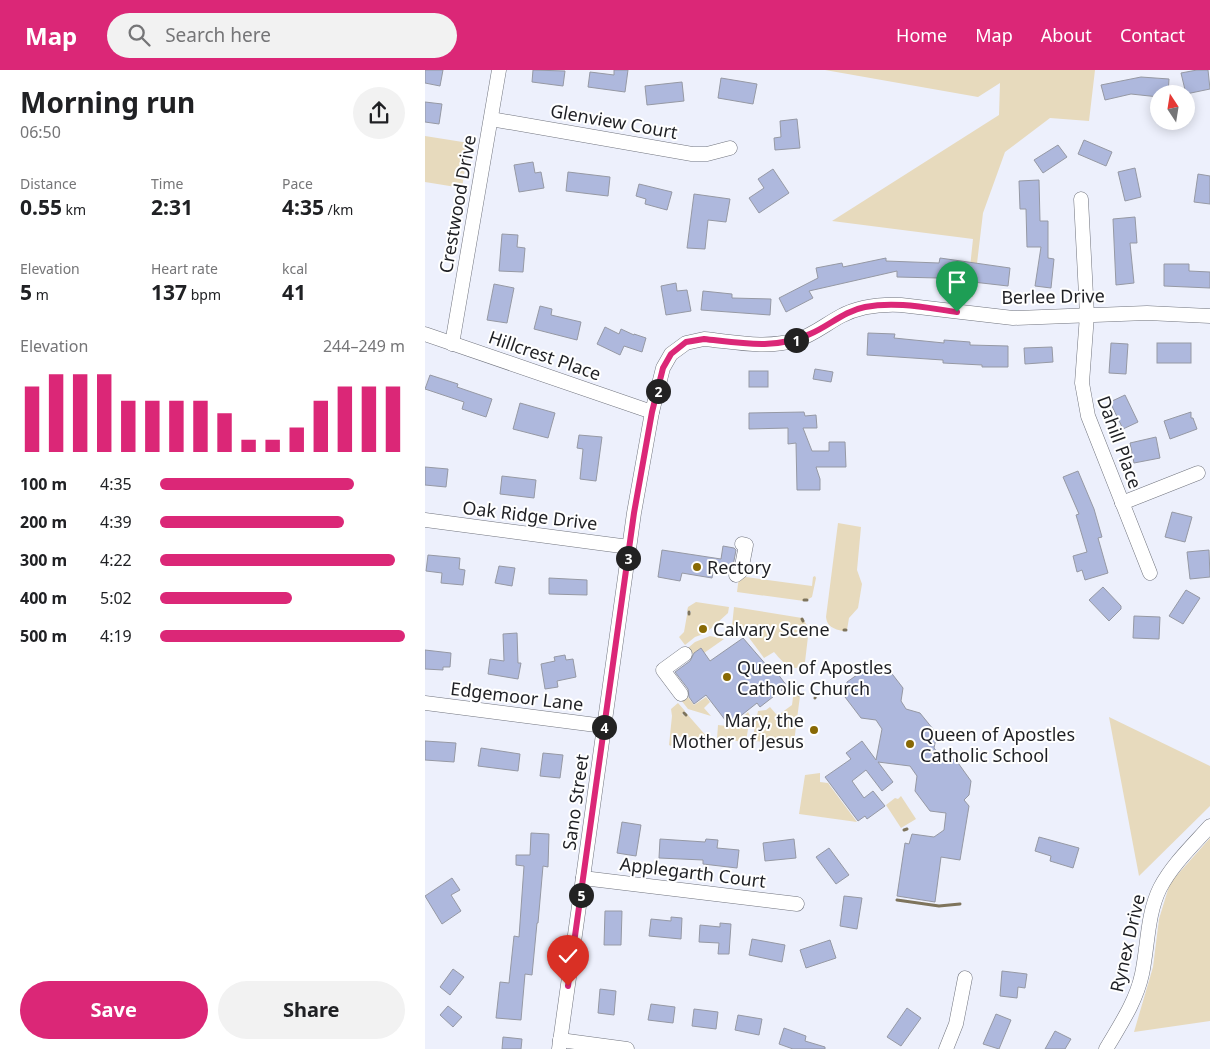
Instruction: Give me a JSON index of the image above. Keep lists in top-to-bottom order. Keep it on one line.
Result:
{"streets":{"street":["Glenview Court","Crestwood Drive","Berlee Drive","Hillcrest Place","Dahill Place","Oak Ridge Drive","Edgemoor Lane","Sano Street","Applegarth Court","Rynex Drive"]},"crossings":[["Glenview Court","Crestwood Drive"],["Crestwood Drive","Hillcrest Place"],["Berlee Drive","Hillcrest Place"],["Berlee Drive","Dahill Place"],["Berlee Drive","Sano Street"],["Hillcrest Place","Sano Street"],["Oak Ridge Drive","Sano Street"],["Edgemoor Lane","Sano Street"],["Sano Street","Applegarth Court"]],"places":["Rectory","Calvary Scene","Queen of Apostles Catholic Church","Mary, the Mother of Jesus","Queen of Apostles Catholic School"],"north":"top","page":{"header":"Map","search":"Search here","nav":["Home","Map","About","Contact"],"heading":["Morning run","06:50"],"stats":[["Distance","0.55 km"],["Time","2:31"],["Pace","4:35 /km"],["Elevation","5 m"],["Heart rate","137 bpm"],["kcal","41"]],"chart":["Elevation","244–249 m"],"pins":["1","2","3","4","5"],"list":[{"name":"100 m","note":"4:35"},{"name":"200 m","note":"4:39"},{"name":"300 m","note":"4:22"},{"name":"400 m","note":"5:02"},{"name":"500 m","note":"4:19"}],"buttons":["Save","Share"]}}
